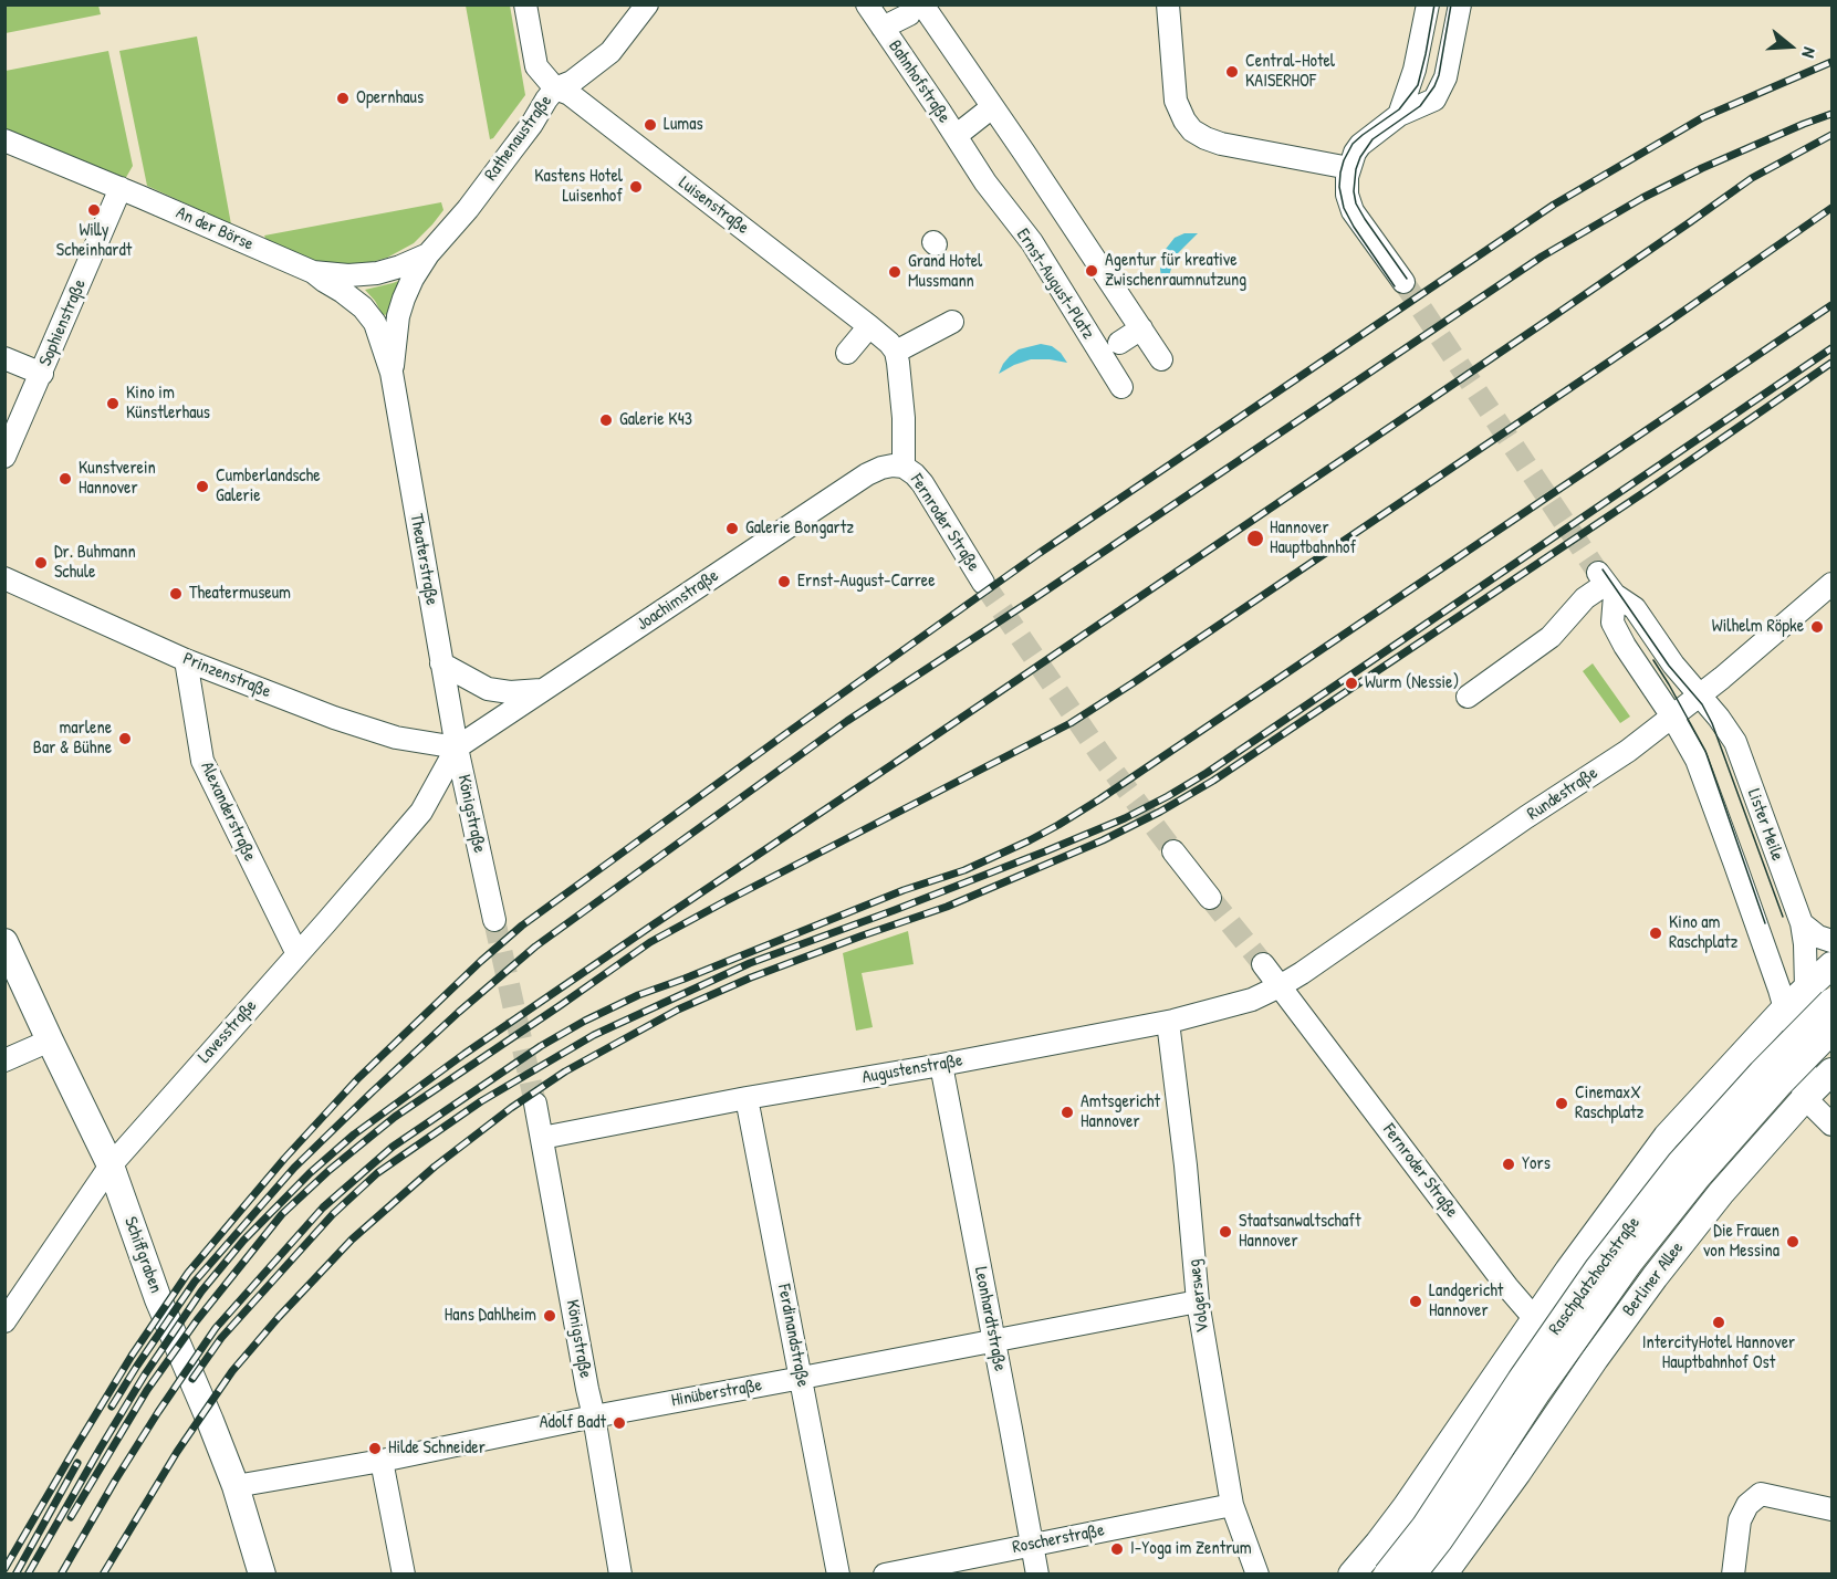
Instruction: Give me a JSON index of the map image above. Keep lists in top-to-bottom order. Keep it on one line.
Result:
{"streets":{"main road":["Schiffgraben","Raschplatzhochstraße","Berliner Allee"],"street":["Bahnhofstraße","Rathenaustraße","Luisenstraße","An der Börse","Ernst-August-Platz","Sophienstraße","Fernroder Straße","Theaterstraße","Joachimstraße","Prinzenstraße","Rundestraße","Alexanderstraße","Königstraße","Lister Meile","Lavesstraße","Augustenstraße","Volgersweg","Leonhardtstraße","Ferdinandstraße","Hinüberstraße","Roscherstraße"]},"crossings":[["Bahnhofstraße","Ernst-August-Platz"],["Rathenaustraße","Luisenstraße"],["Rathenaustraße","An der Börse"],["Rathenaustraße","Theaterstraße"],["An der Börse","Sophienstraße"],["An der Börse","Theaterstraße"],["Fernroder Straße","Joachimstraße"],["Fernroder Straße","Rundestraße"],["Fernroder Straße","Augustenstraße"],["Fernroder Straße","Berliner Allee"],["Theaterstraße","Joachimstraße"],["Theaterstraße","Prinzenstraße"],["Theaterstraße","Königstraße"],["Theaterstraße","Lavesstraße"],["Joachimstraße","Prinzenstraße"],["Joachimstraße","Königstraße"],["Joachimstraße","Lavesstraße"],["Prinzenstraße","Alexanderstraße"],["Prinzenstraße","Königstraße"],["Prinzenstraße","Lavesstraße"],["Rundestraße","Lister Meile"],["Rundestraße","Augustenstraße"],["Alexanderstraße","Lavesstraße"],["Königstraße","Lavesstraße"],["Königstraße","Augustenstraße"],["Königstraße","Hinüberstraße"],["Lister Meile","Berliner Allee"],["Lavesstraße","Schiffgraben"],["Augustenstraße","Volgersweg"],["Augustenstraße","Leonhardtstraße"],["Augustenstraße","Ferdinandstraße"],["Schiffgraben","Hinüberstraße"],["Volgersweg","Hinüberstraße"],["Volgersweg","Roscherstraße"],["Leonhardtstraße","Hinüberstraße"],["Leonhardtstraße","Roscherstraße"],["Ferdinandstraße","Hinüberstraße"]],"places":["Central-Hotel KAISERHOF","Opernhaus","Lumas","Kastens Hotel Luisenhof","Willy Scheinhardt","Agentur für kreative Zwischenraumnutzung","Grand Hotel Mussmann","Kino im Künstlerhaus","Galerie K43","Kunstverein Hannover","Cumberlandsche Galerie","Galerie Bongartz","Hannover Hauptbahnhof","Dr. Buhmann Schule","Ernst-August-Carree","Theatermuseum","Wilhelm Röpke","Wurm (Nessie)","marlene Bar & Bühne","Kino am Raschplatz","CinemaxX Raschplatz","Amtsgericht Hannover","Yors","Staatsanwaltschaft Hannover","Die Frauen von Messina","Landgericht Hannover","Hans Dahlheim","IntercityHotel Hannover Hauptbahnhof Ost","Adolf Badt","Hilde Schneider","I-Yoga im Zentrum"],"north":"right"}
